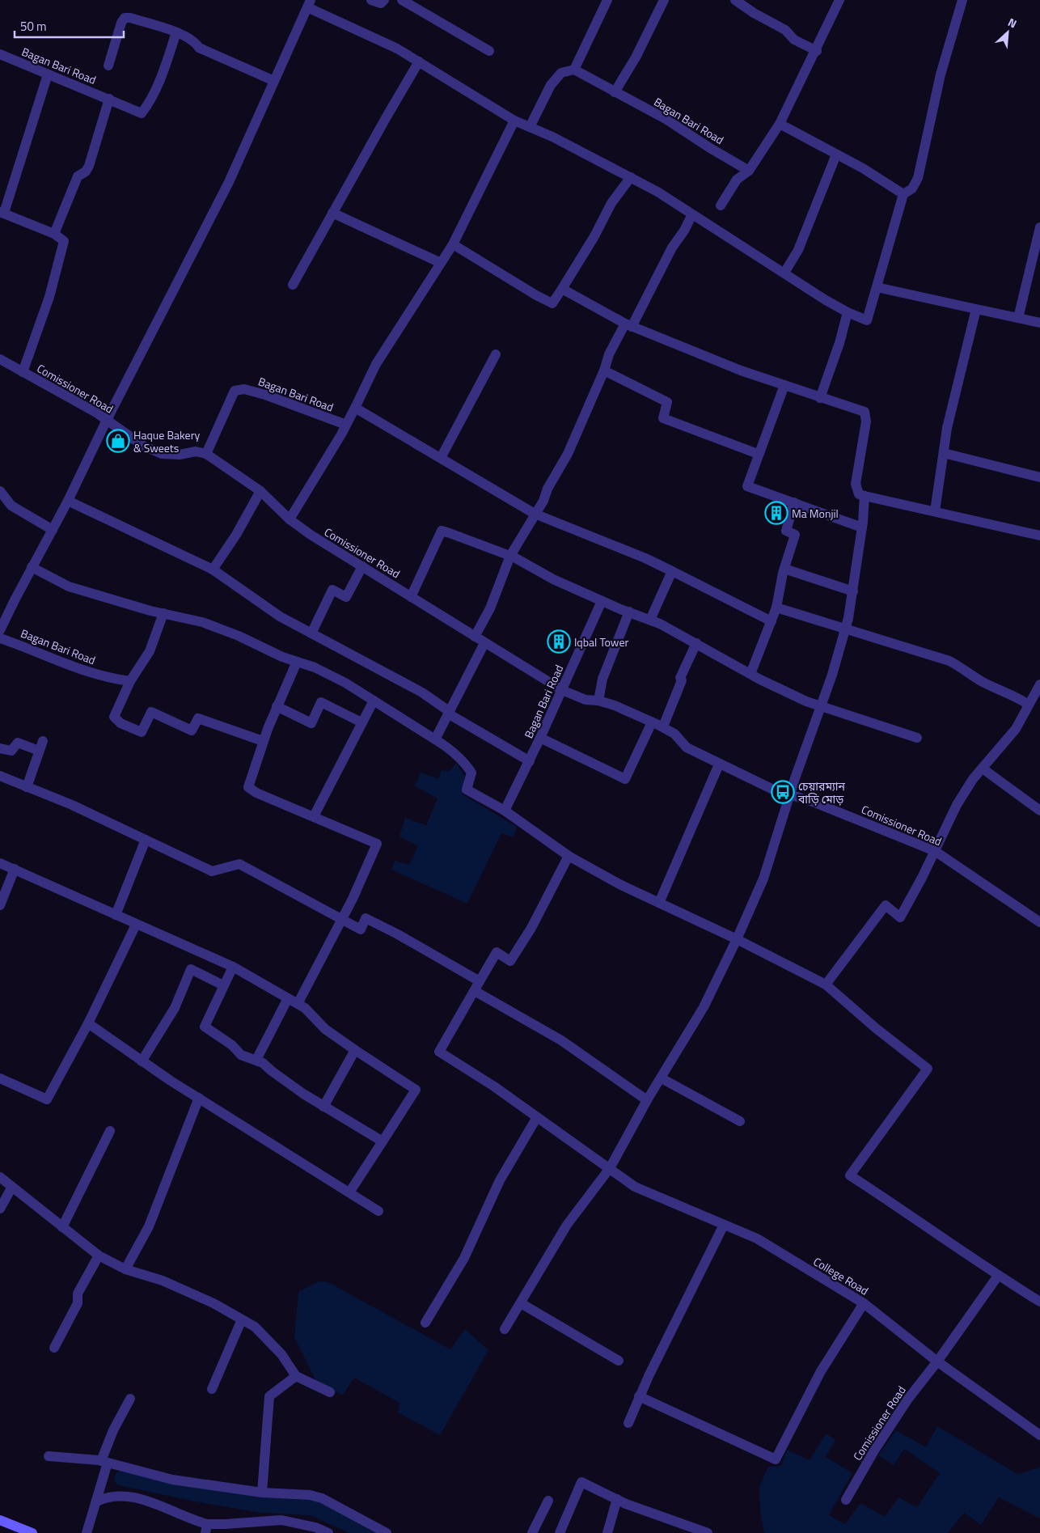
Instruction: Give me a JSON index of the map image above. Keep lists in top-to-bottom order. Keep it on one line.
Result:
{"streets":{"street":["Bagan Bari Road","Comissioner Road","College Road"]},"crossings":[["Bagan Bari Road","Comissioner Road"],["Comissioner Road","College Road"]],"places":{"shop":["Haque Bakery & Sweets"],"building":["Ma Monjil","Iqbal Tower"],"bus stop":["চেয়ারম্যান বাড়ি মোড়"]},"scale_bar":"50 m","north":"top right"}
